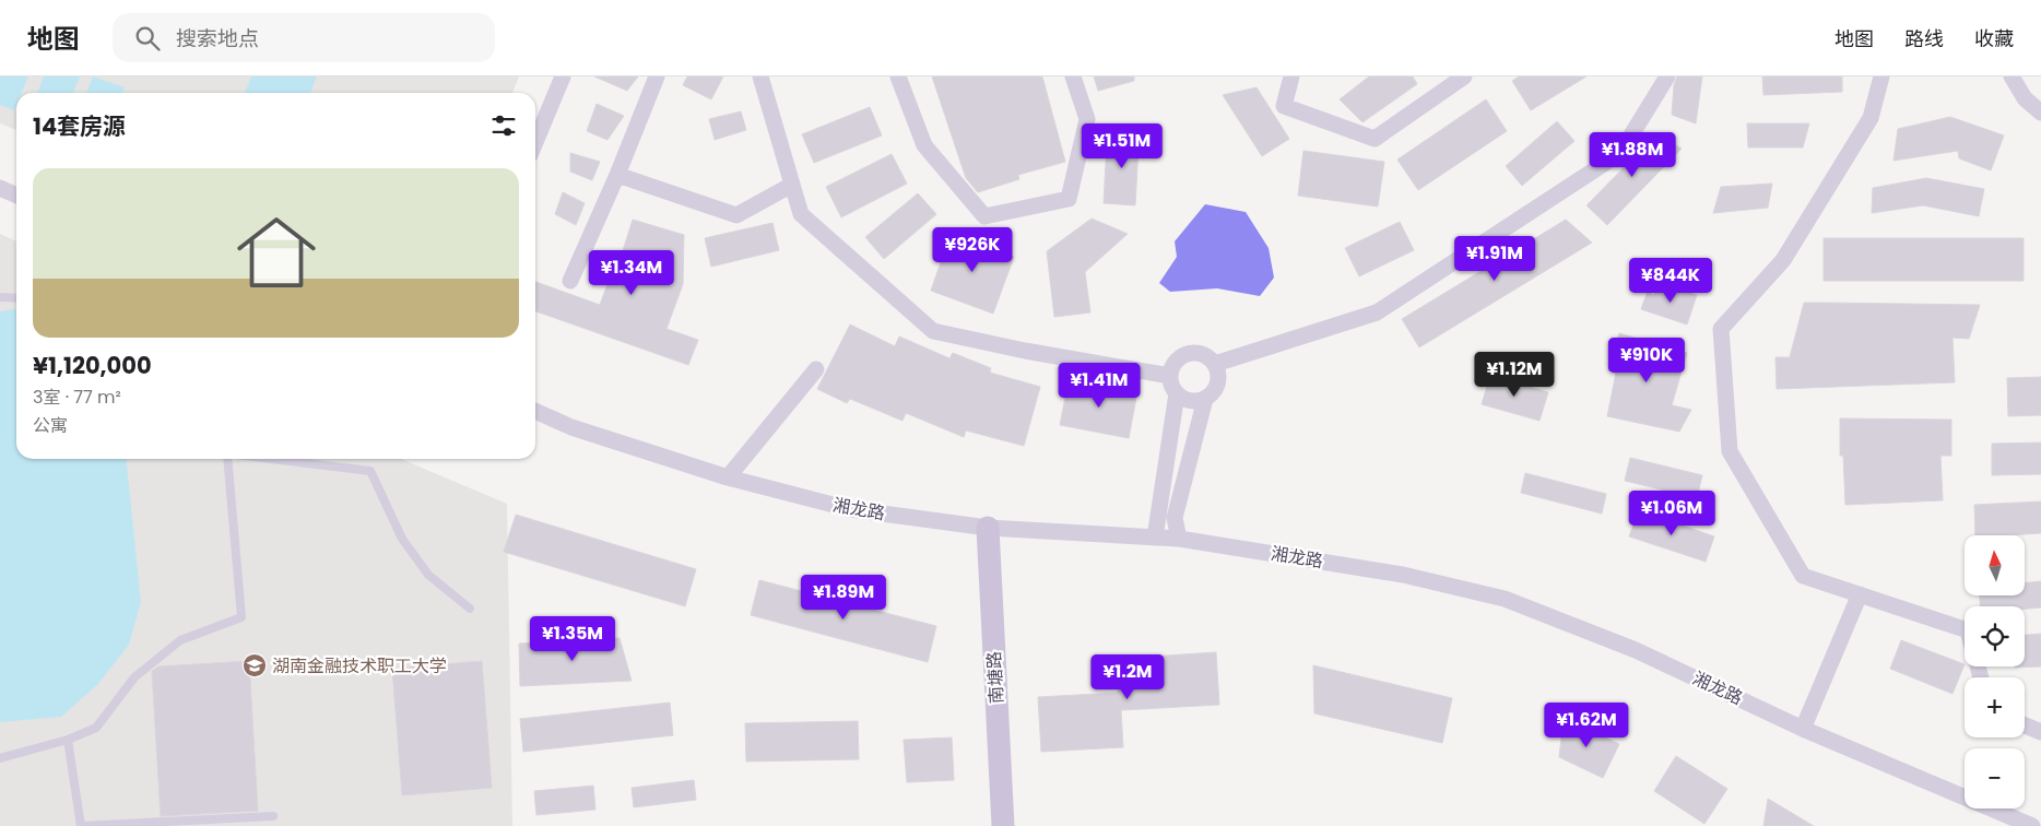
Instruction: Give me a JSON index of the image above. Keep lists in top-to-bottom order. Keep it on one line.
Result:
{"streets":{"street":["湘龙路","南塘路"]},"crossings":[["湘龙路","南塘路"]],"places":{"school or university":["湖南金融技术职工大学"]},"north":"top","page":{"header":"地图","search":"搜索地点","nav":["地图","路线","收藏"],"heading":"14套房源","price":["¥1.51M","¥1.88M","¥926K","¥1.91M","¥1.34M","¥844K","¥910K","¥1.12M","¥1.41M","¥1.06M","¥1.89M","¥1.35M","¥1.2M","¥1.62M"],"list":[{"name":"¥1,120,000","note":"3室 · 77 m² · 公寓"}],"map_buttons":["+","−"]}}
